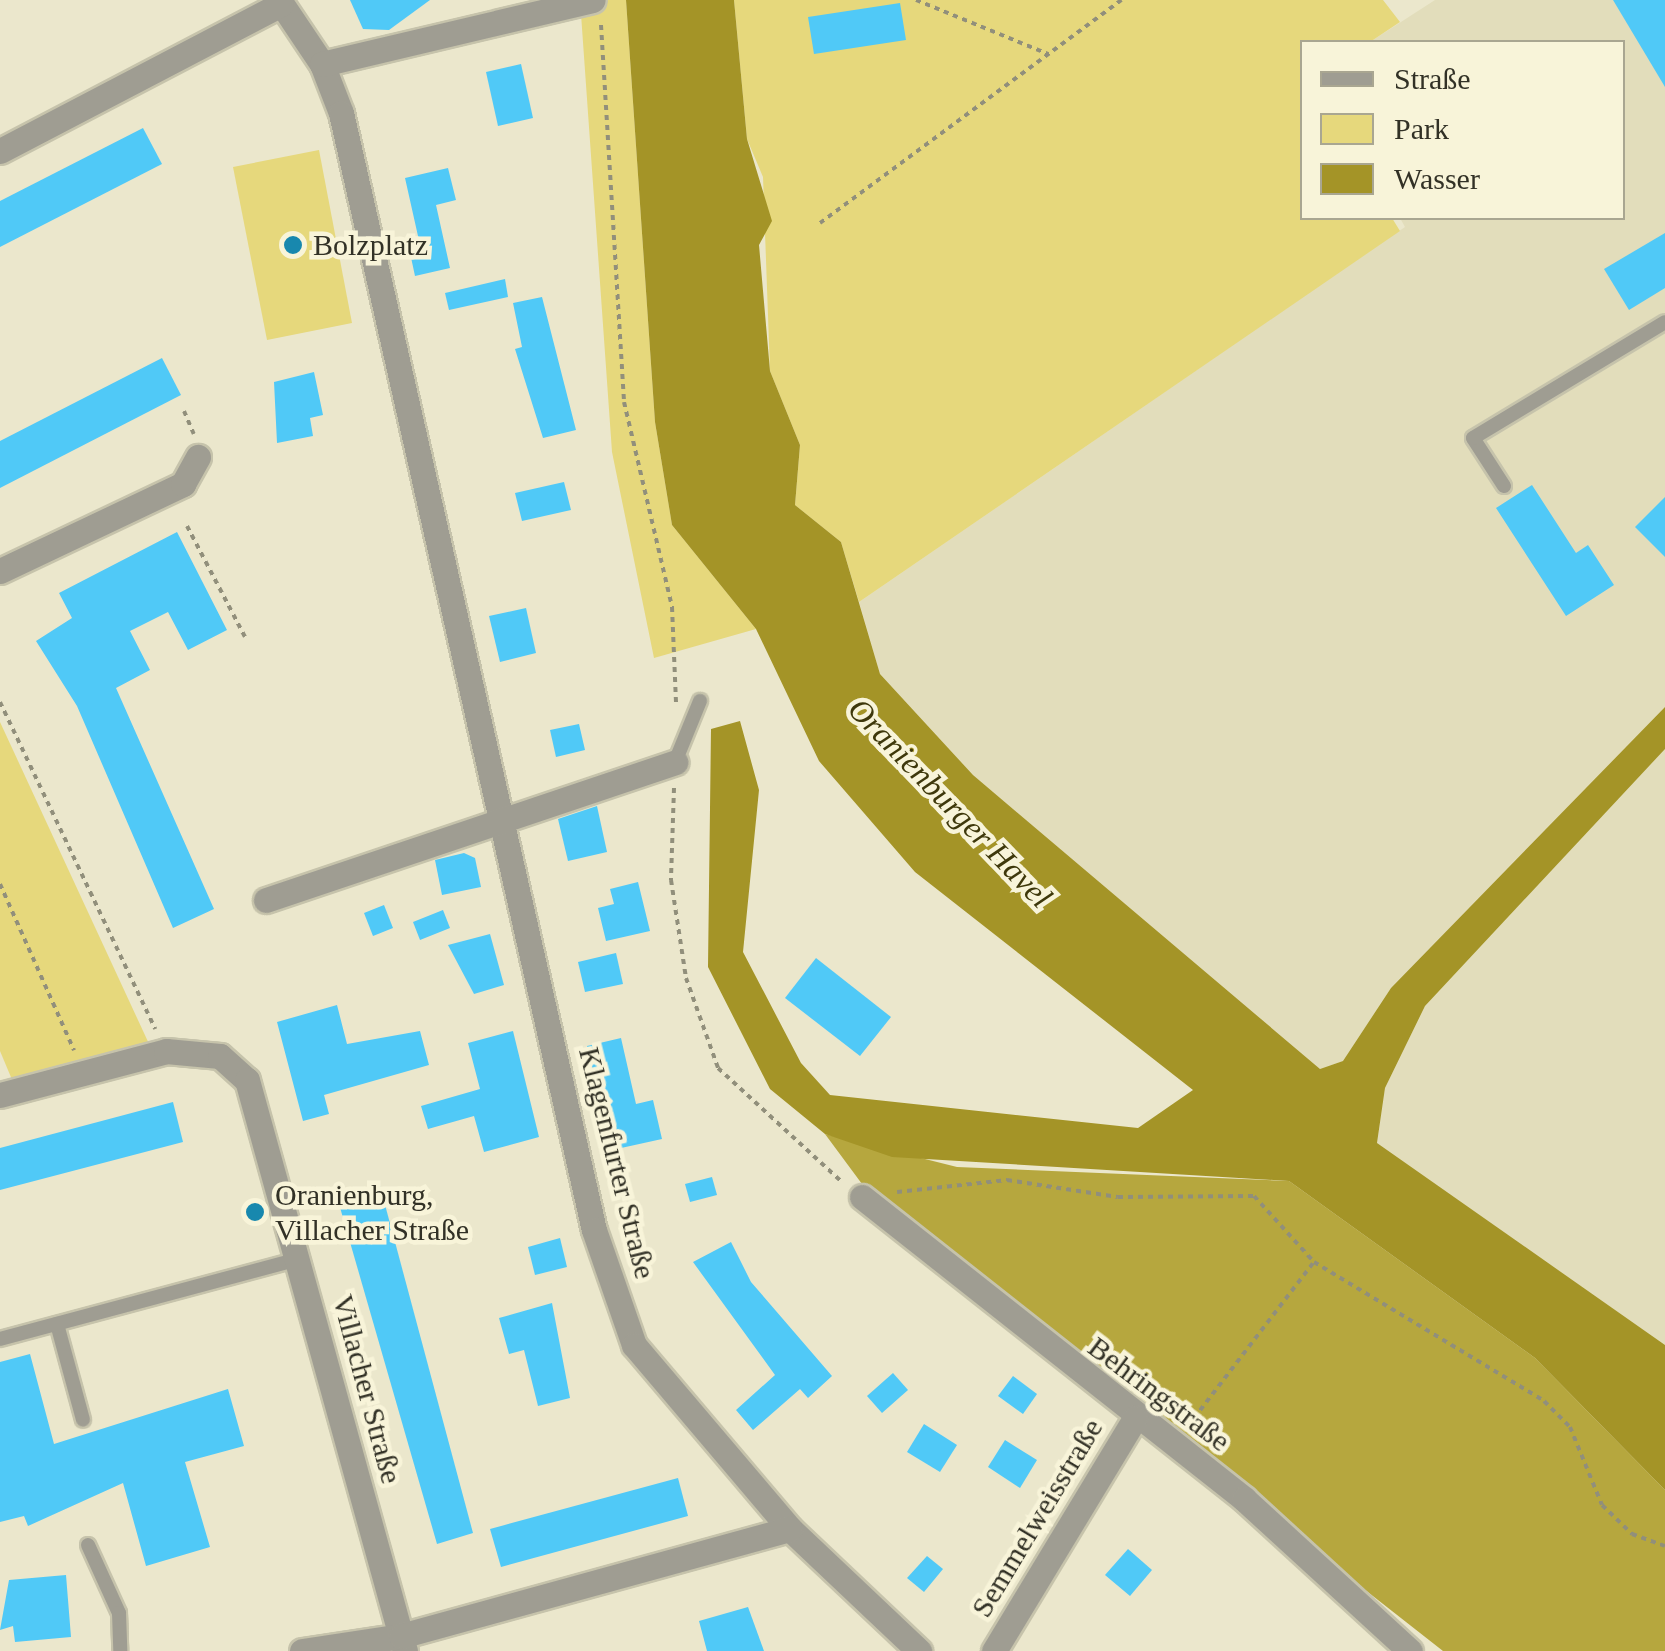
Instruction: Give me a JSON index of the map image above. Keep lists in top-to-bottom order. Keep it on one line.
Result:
{"streets":{"street":["Klagenfurter Straße","Villacher Straße","Behringstraße","Semmelweisstraße"]},"crossings":[["Behringstraße","Semmelweisstraße"]],"water":["Oranienburger Havel"],"places":["Bolzplatz","Oranienburg, Villacher Straße"],"legend":["Straße","Park","Wasser"]}
